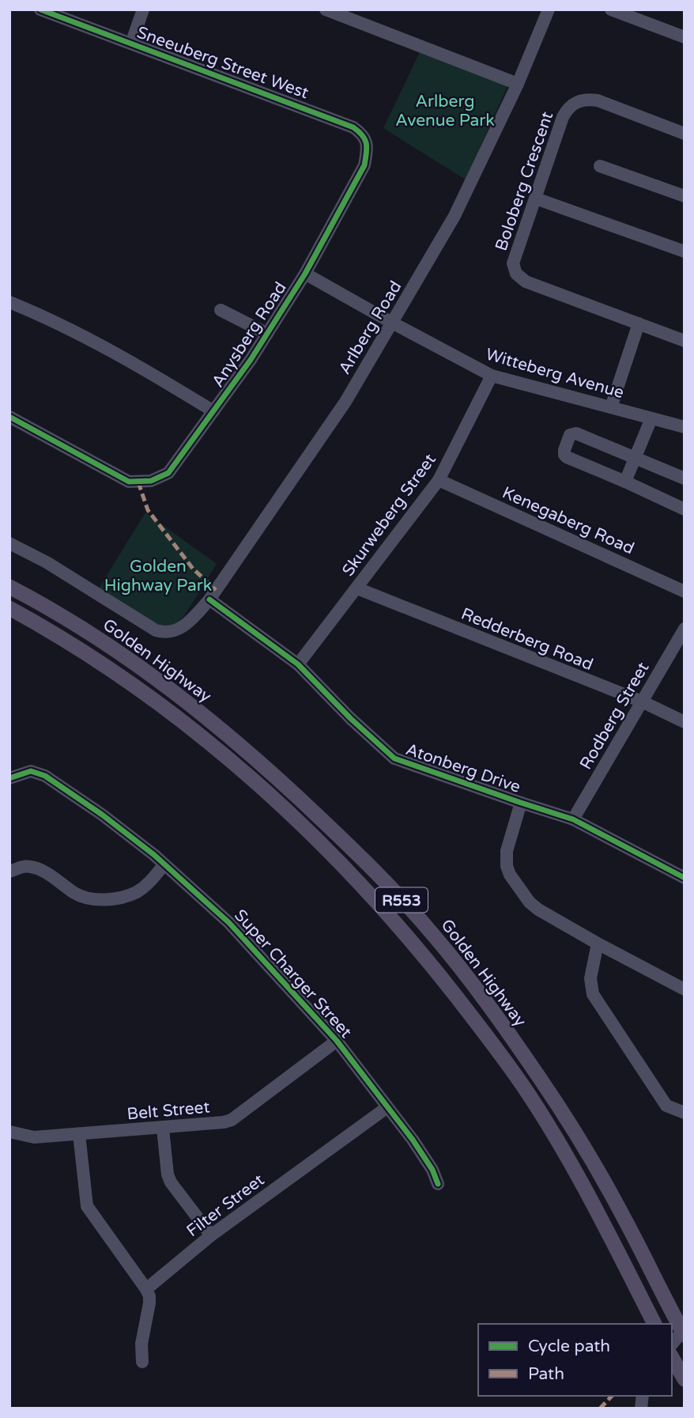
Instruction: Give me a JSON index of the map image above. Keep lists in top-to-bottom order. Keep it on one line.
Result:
{"streets":{"main road":["Golden Highway","R553"],"street":["Sneeuberg Street West","Boloberg Crescent","Arlberg Road","Anysberg Road","Witteberg Avenue","Skurweberg Street","Kenegaberg Road","Redderberg Road","Rodberg Street","Atonberg Drive","Super Charger Street","Belt Street","Filter Street"]},"crossings":[["Sneeuberg Street West","Anysberg Road"],["Arlberg Road","Witteberg Avenue"],["Arlberg Road","Atonberg Drive"],["Anysberg Road","Witteberg Avenue"],["Witteberg Avenue","Skurweberg Street"],["Skurweberg Street","Kenegaberg Road"],["Skurweberg Street","Redderberg Road"],["Skurweberg Street","Atonberg Drive"],["Redderberg Road","Rodberg Street"],["Rodberg Street","Atonberg Drive"],["Super Charger Street","Belt Street"],["Super Charger Street","Filter Street"]],"parks":["Arlberg Avenue Park","Golden Highway Park"],"legend":["Cycle path","Path"]}
